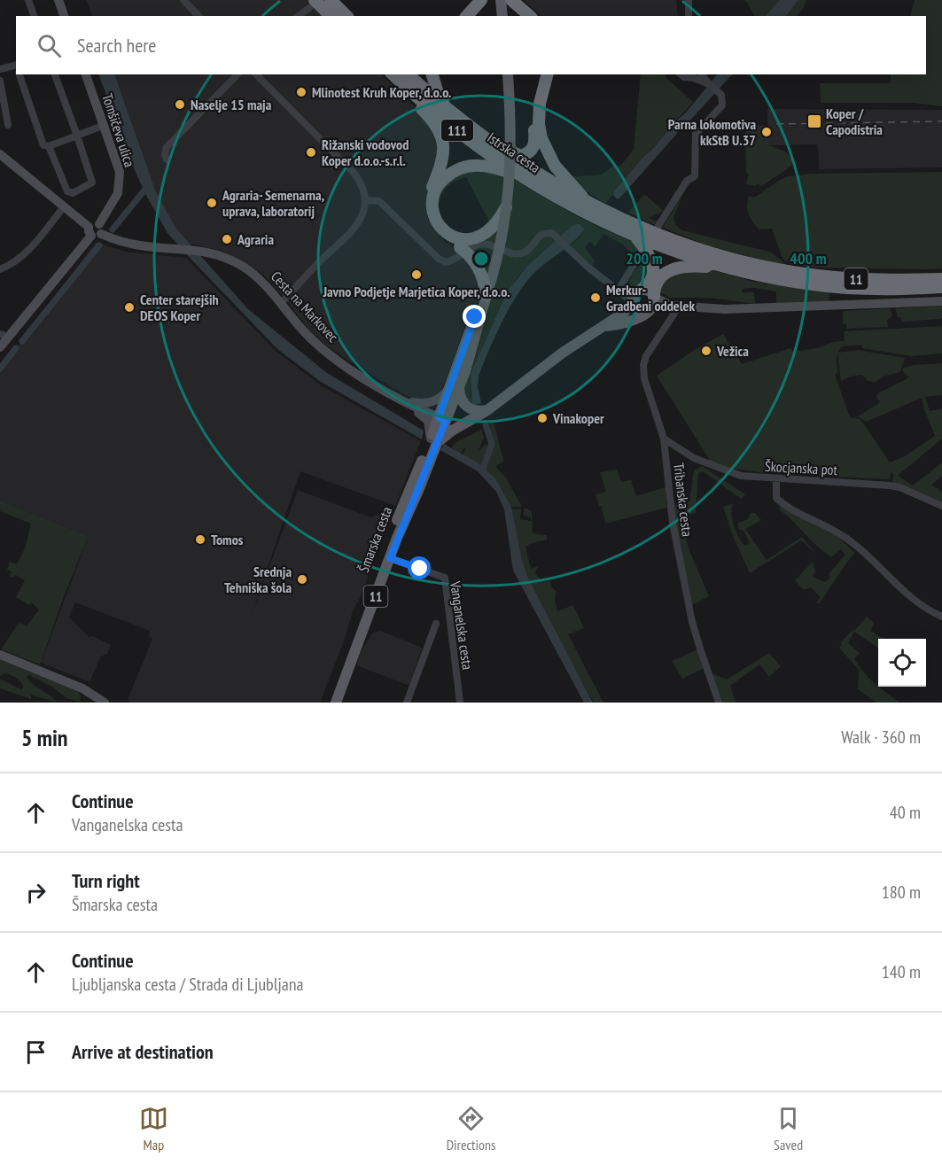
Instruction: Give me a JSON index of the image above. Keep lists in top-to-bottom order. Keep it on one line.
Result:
{"streets":{"highway":["111","Istrska cesta","11"],"main road":["Šmarska cesta"],"street":["Tomšičeva ulica","Cesta na Markovec","Škocjanska pot","Tribanska cesta","Vanganelska cesta"]},"crossings":[["Tomšičeva ulica","Cesta na Markovec"],["111","Istrska cesta"],["111","11"],["Istrska cesta","11"],["11","Cesta na Markovec"],["11","Šmarska cesta"],["Cesta na Markovec","Šmarska cesta"],["Škocjanska pot","Tribanska cesta"],["Šmarska cesta","Vanganelska cesta"]],"places":{"other":["Mlinotest Kruh Koper, d.o.o.","Naselje 15 maja","Parna lokomotiva kkStB U.37","Rižanski vodovod Koper d.o.o.-s.r.l.","Agraria- Semenarna, uprava, laboratorij","Agraria","Javno Podjetje Marjetica Koper, d.o.o.","Merkur- Gradbeni oddelek","Center starejših DEOS Koper","Vežica","Vinakoper","Tomos","Srednja Tehniška šola"],"transit":["Koper / Capodistria"]},"page":{"search":"Search here","heading":["5 min","Walk · 360 m"],"list":[["Continue","Vanganelska cesta","40 m"],["Turn right","Šmarska cesta","180 m"],["Continue","Ljubljanska cesta / Strada di Ljubljana","140 m"],"Arrive at destination"],"nav":["Map","Directions","Saved"]},"rings":["200 m","400 m"]}
